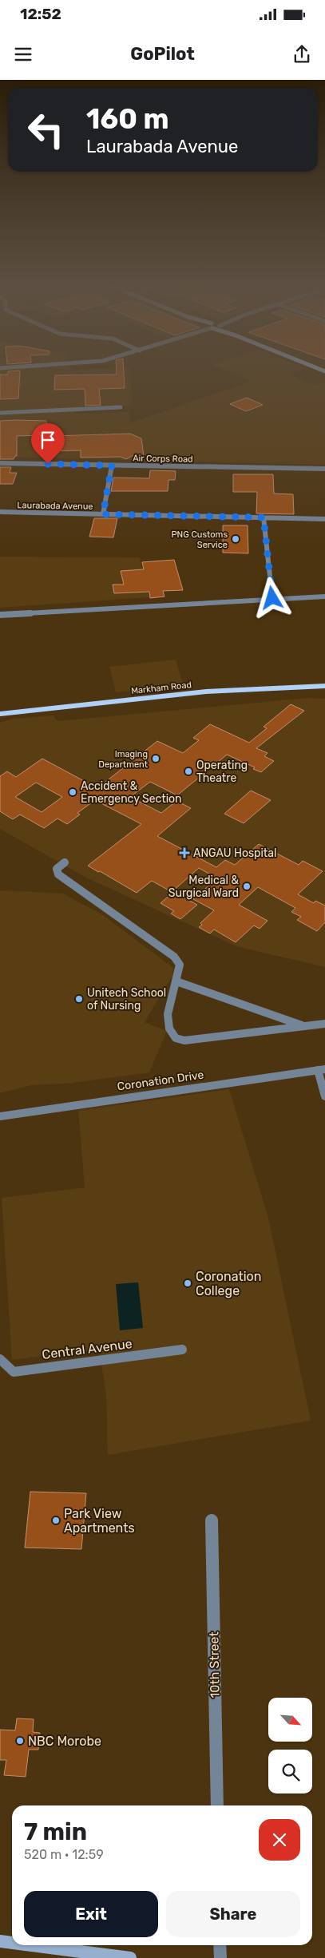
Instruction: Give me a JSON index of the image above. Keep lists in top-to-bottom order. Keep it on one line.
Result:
{"streets":{"main road":["Markham Road"],"street":["Air Corps Road","Laurabada Avenue","Coronation Drive","Central Avenue","10th Street"]},"places":{"other":["PNG Customs Service","Imaging Department","Operating Theatre","Accident & Emergency Section","Medical & Surgical Ward","Unitech School of Nursing","Coronation College","Park View Apartments","NBC Morobe"],"health":["ANGAU Hospital"]},"north":"bottom right","page":{"status":"12:52","header":"GoPilot","turn":["160 m","Laurabada Avenue"],"heading":["7 min","520 m · 12:59"],"buttons":["Exit","Share"]}}
